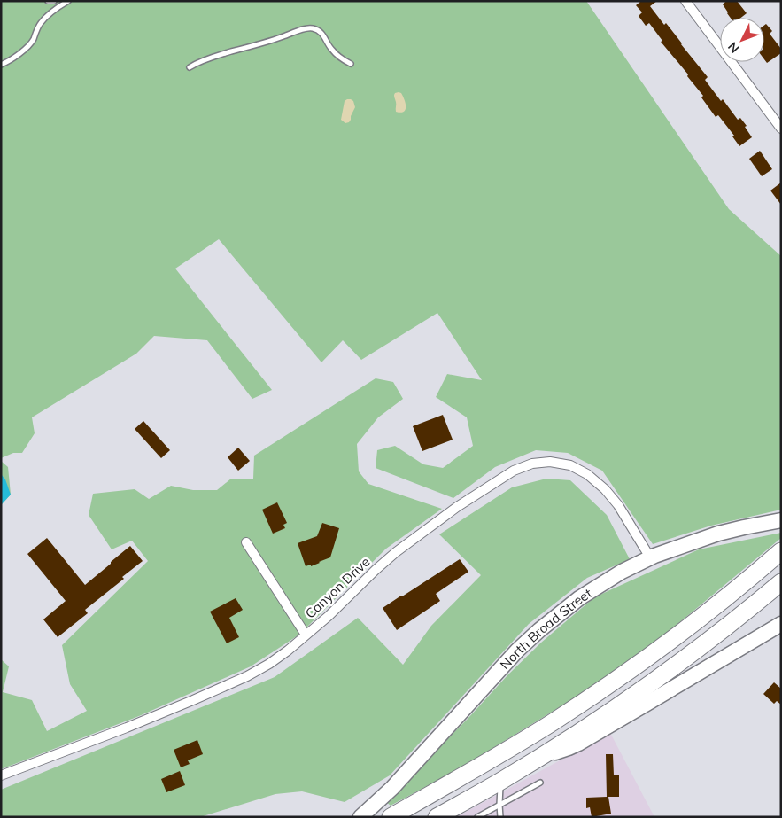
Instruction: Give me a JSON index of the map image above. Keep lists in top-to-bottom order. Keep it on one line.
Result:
{"streets":{"main road":["North Broad Street"],"street":["Canyon Drive"]},"crossings":[["Canyon Drive","North Broad Street"]],"north":"bottom left"}
